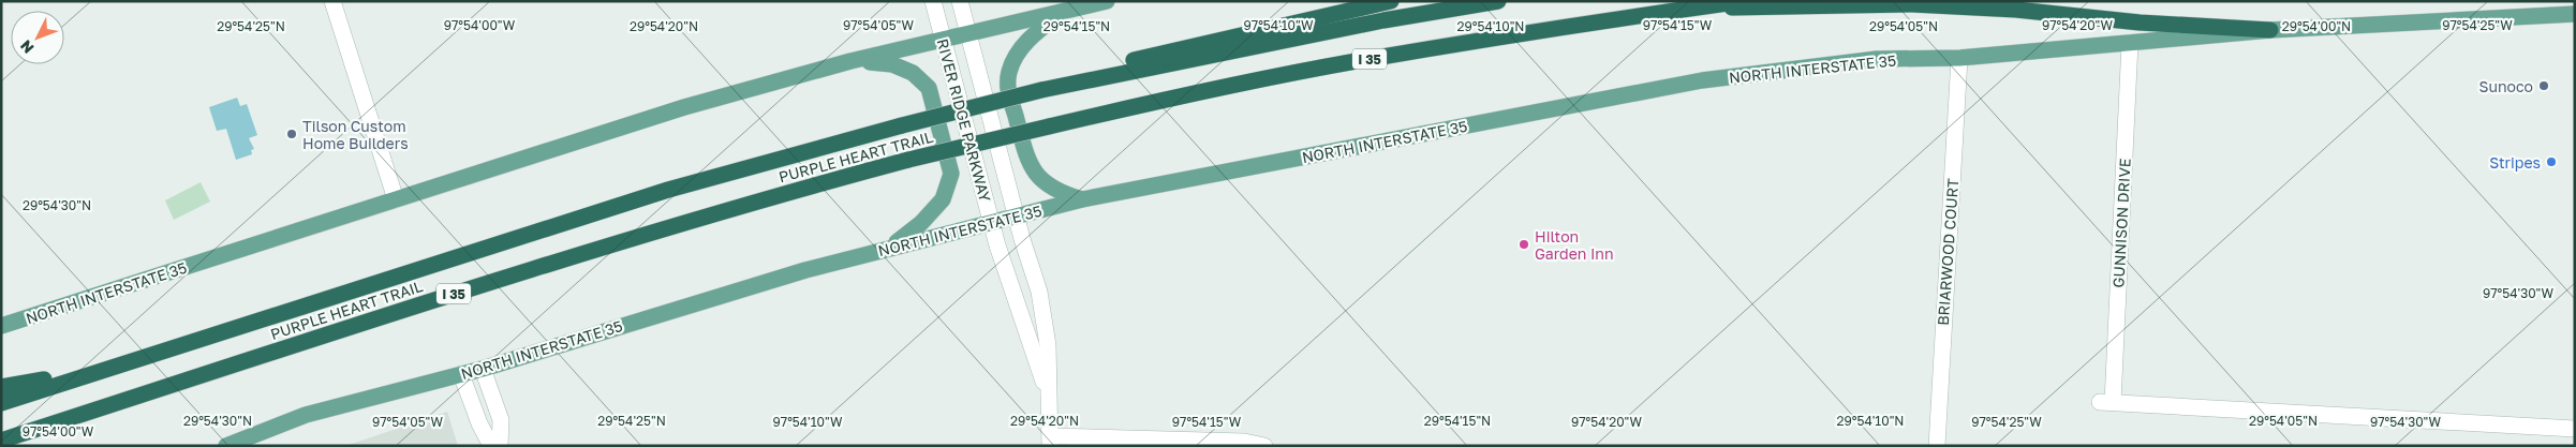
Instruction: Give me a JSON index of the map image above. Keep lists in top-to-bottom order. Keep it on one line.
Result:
{"streets":{"highway":["I 35","PURPLE HEART TRAIL"],"main road":["NORTH INTERSTATE 35"],"street":["RIVER RIDGE PARKWAY","GUNNISON DRIVE","BRIARWOOD COURT"]},"crossings":[["NORTH INTERSTATE 35","RIVER RIDGE PARKWAY"],["NORTH INTERSTATE 35","GUNNISON DRIVE"],["NORTH INTERSTATE 35","BRIARWOOD COURT"]],"places":["Sunoco","Tilson Custom Home Builders","Stripes","Hilton Garden Inn"],"north":"bottom left","coordinates":["97°54'00\"W","97°54'05\"W","97°54'15\"W","97°54'20\"W","97°54'25\"W","97°54'10\"W","29°54'15\"N","29°54'25\"N","29°54'20\"N","29°54'10\"N","29°54'05\"N","29°54'00\"N","29°54'30\"N","97°54'30\"W"]}
